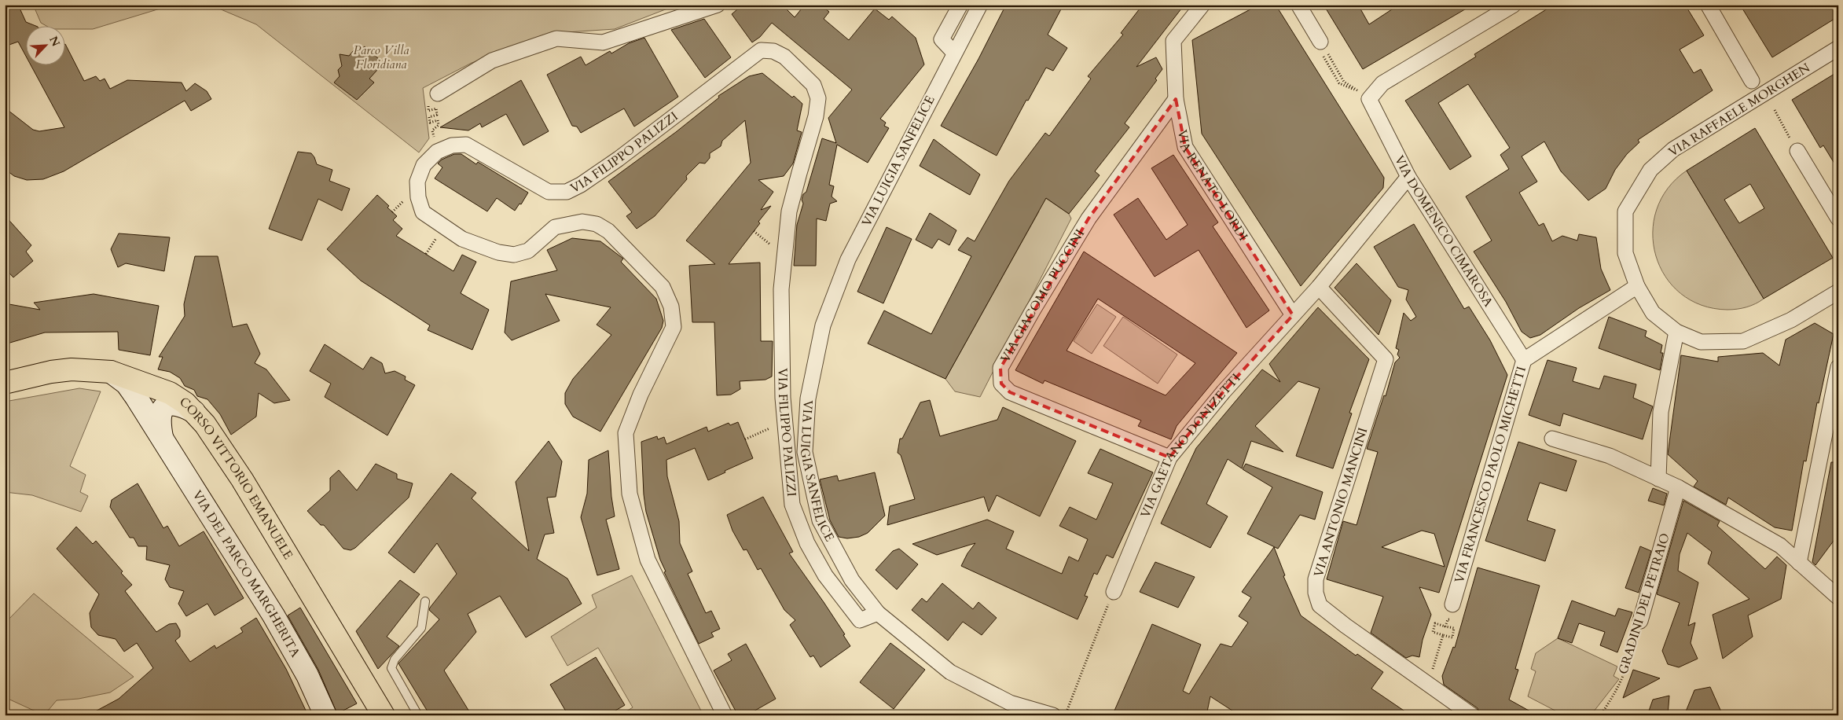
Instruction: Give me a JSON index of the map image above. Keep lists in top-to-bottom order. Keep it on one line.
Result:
{"streets":{"main road":["CORSO VITTORIO EMANUELE"],"street":["VIA RAFFAELE MORGHEN","VIA FILIPPO PALIZZI","VIA LUIGIA SANFELICE","VIA RENATO LORDI","VIA DOMENICO CIMAROSA","VIA GIACOMO PUCCINI","VIA GAETANO DONIZETTI","VIA FRANCESCO PAOLO MICHETTI","VIA ANTONIO MANCINI","VIA DEL PARCO MARGHERITA","GRADINI DEL PETRAIO"]},"crossings":[["VIA RAFFAELE MORGHEN","VIA FRANCESCO PAOLO MICHETTI"],["VIA FILIPPO PALIZZI","VIA LUIGIA SANFELICE"],["VIA RENATO LORDI","VIA GIACOMO PUCCINI"],["VIA RENATO LORDI","VIA GAETANO DONIZETTI"],["VIA DOMENICO CIMAROSA","VIA FRANCESCO PAOLO MICHETTI"],["VIA GIACOMO PUCCINI","VIA GAETANO DONIZETTI"],["CORSO VITTORIO EMANUELE","VIA DEL PARCO MARGHERITA"]],"parks":["Parco Villa Floridiana"],"north":"top right"}
